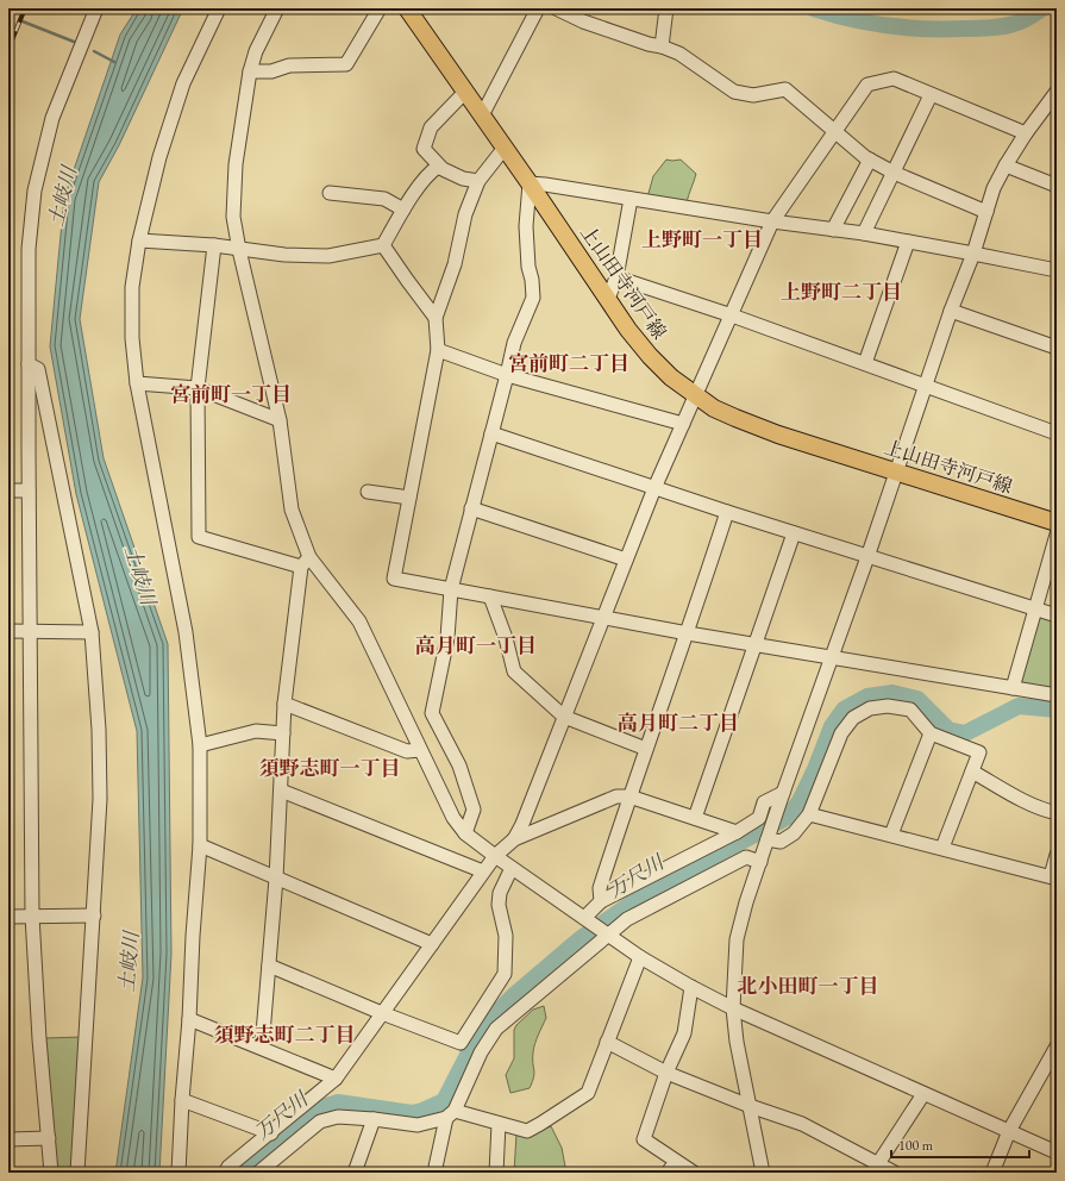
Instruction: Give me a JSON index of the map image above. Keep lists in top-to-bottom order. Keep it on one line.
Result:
{"streets":{"main road":["上山田寺河戸線"]},"districts":["上野町一丁目","上野町二丁目","宮前町二丁目","宮前町一丁目","高月町一丁目","高月町二丁目","須野志町一丁目","北小田町一丁目","須野志町二丁目"],"water":["土岐川","万尺川"],"scale_bar":"100 m"}
